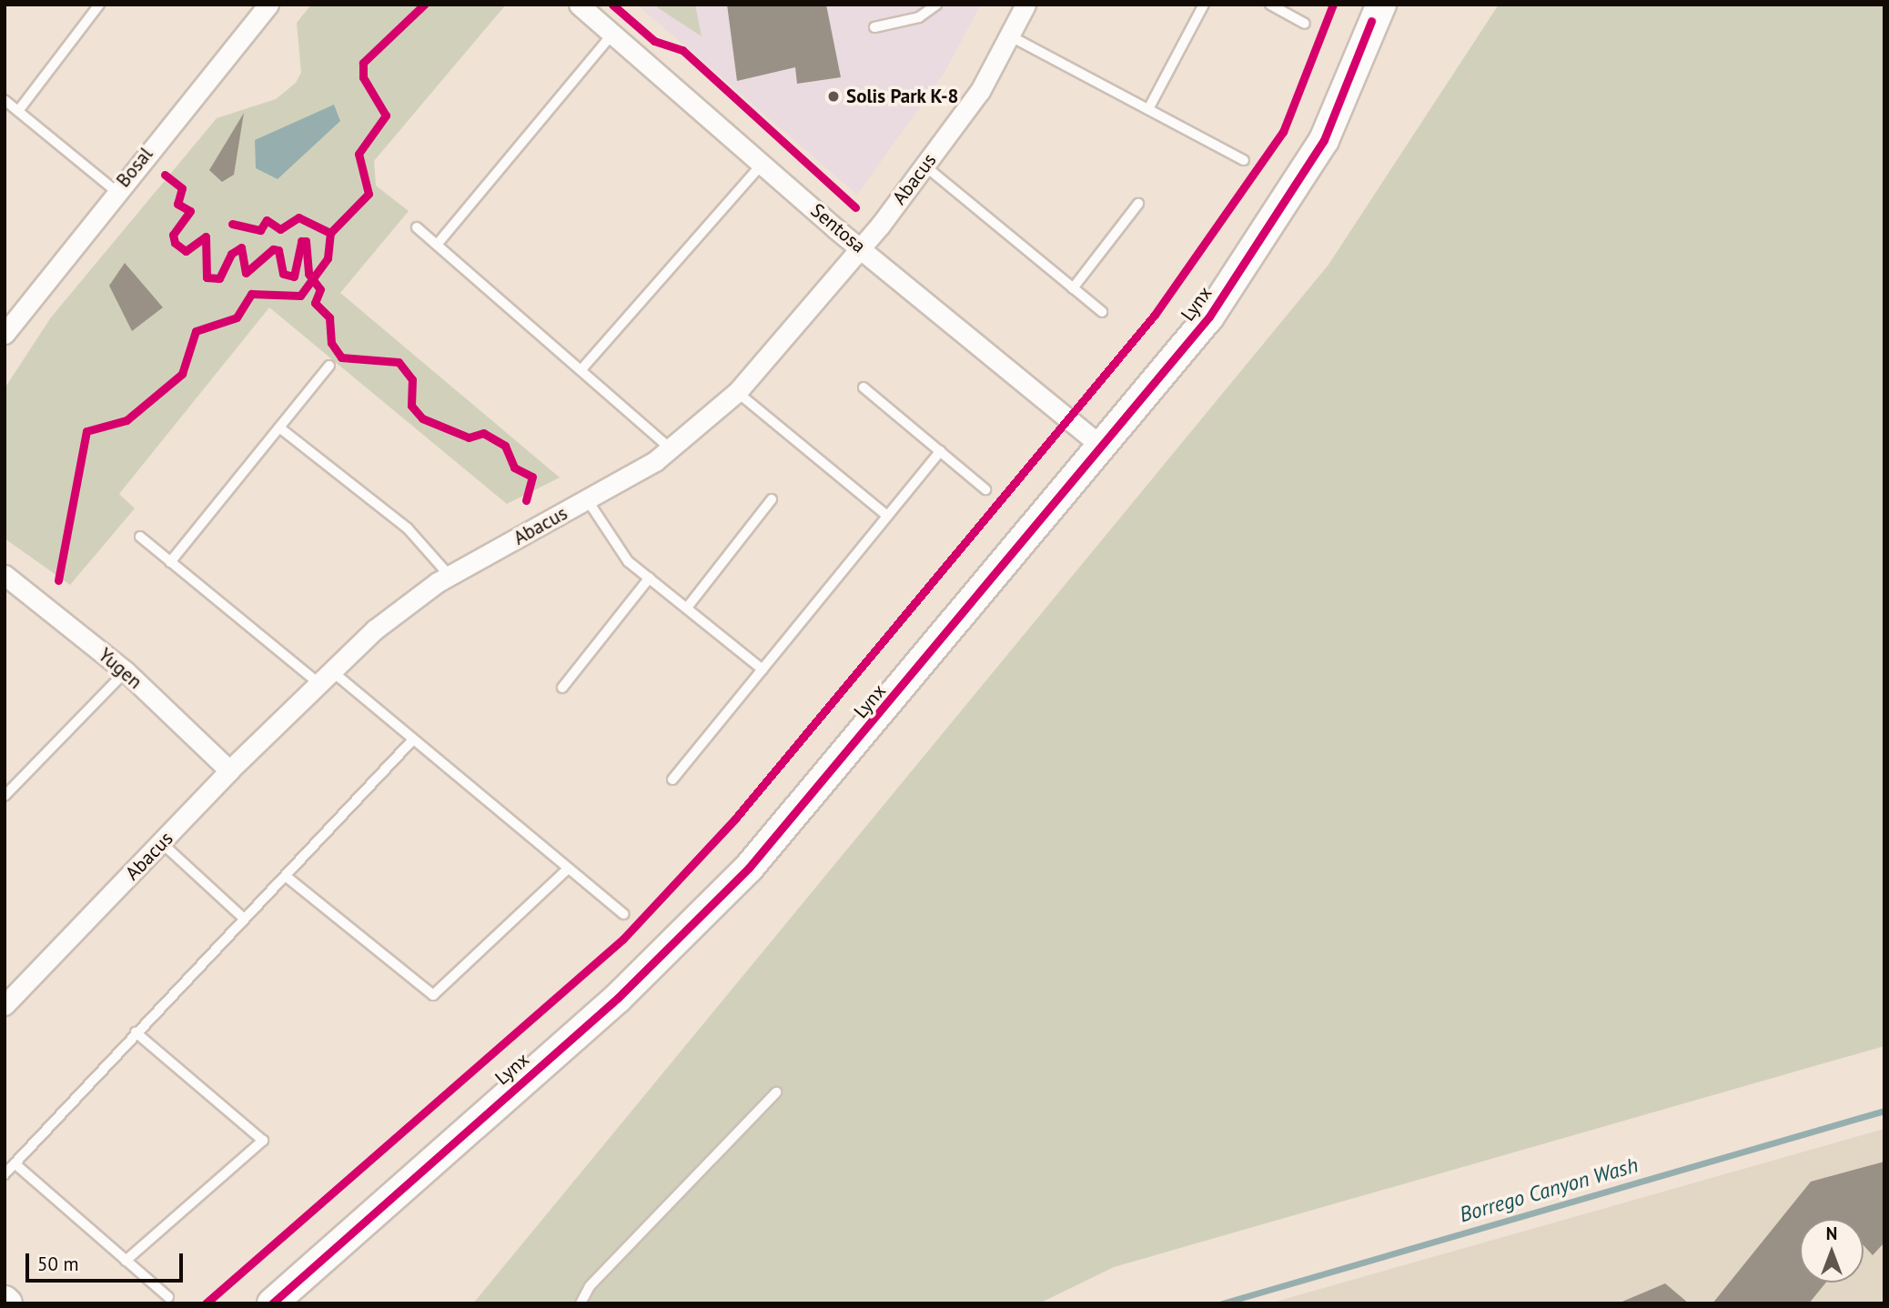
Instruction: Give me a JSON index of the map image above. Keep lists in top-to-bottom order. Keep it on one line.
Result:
{"streets":{"street":["Bosal","Abacus","Sentosa","Lynx","Yugen"]},"crossings":[["Abacus","Sentosa"],["Abacus","Yugen"],["Sentosa","Lynx"]],"water":["Borrego Canyon Wash"],"places":["Solis Park K-8"],"scale_bar":"50 m","north":"top"}
